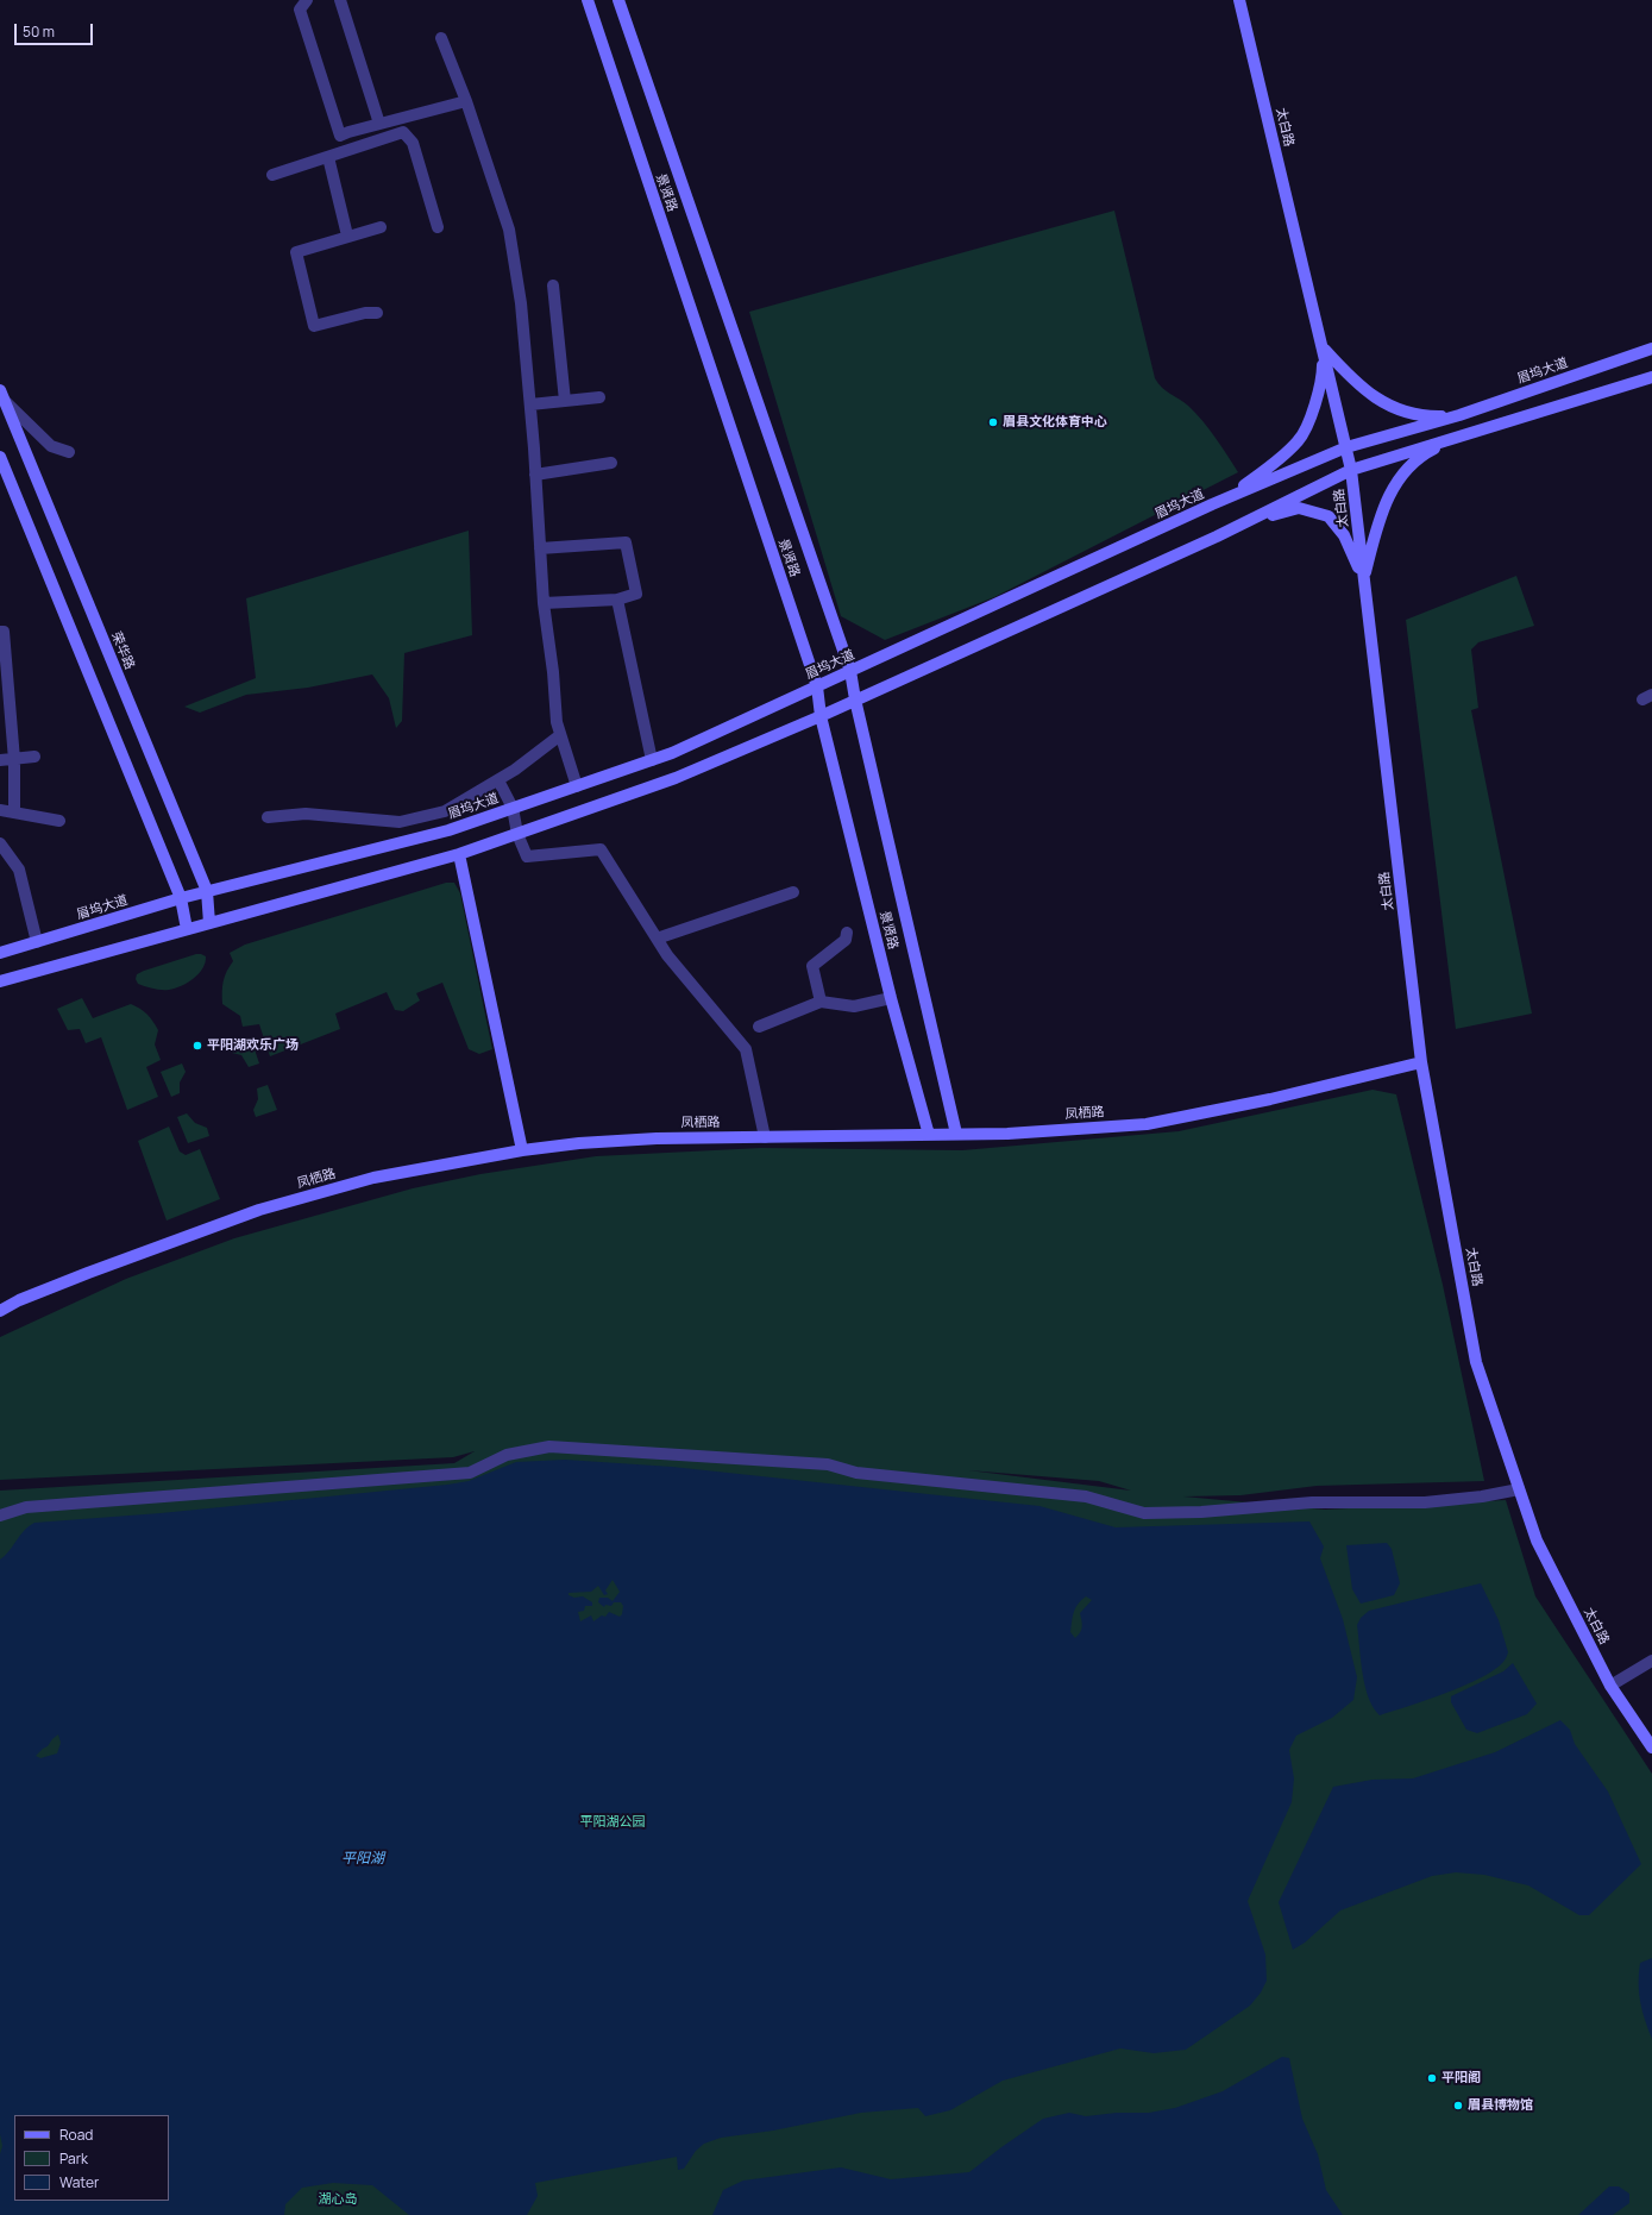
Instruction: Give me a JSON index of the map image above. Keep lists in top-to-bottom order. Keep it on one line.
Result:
{"streets":{"main road":["太白路","景贤路","眉坞大道","荣华路","凤栖路"]},"crossings":[["太白路","眉坞大道"],["太白路","凤栖路"],["景贤路","眉坞大道"],["景贤路","凤栖路"],["眉坞大道","荣华路"]],"water":["平阳湖"],"parks":["平阳湖公园","湖心岛"],"places":["眉县文化体育中心","平阳湖欢乐广场","平阳阁","眉县博物馆"],"legend":["Road","Park","Water"],"scale_bar":"50 m"}
